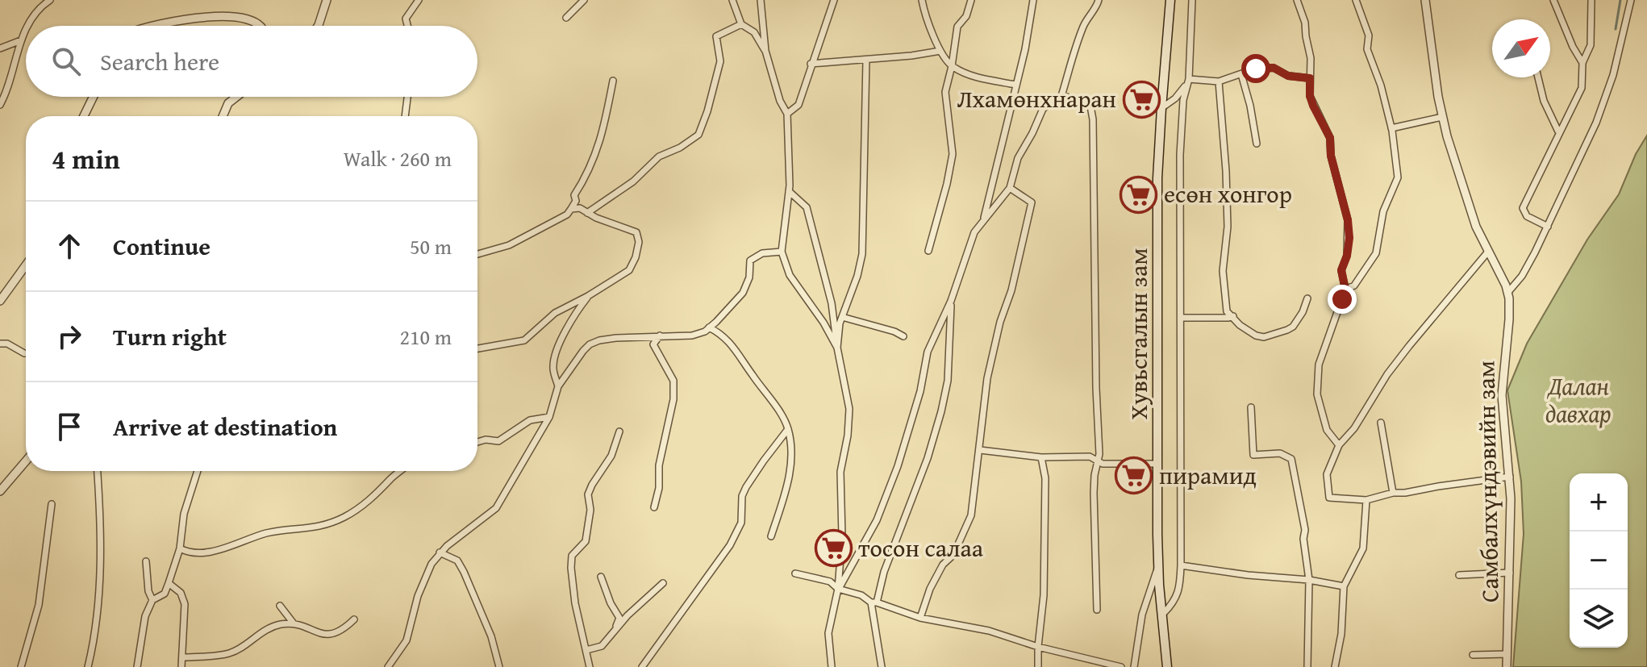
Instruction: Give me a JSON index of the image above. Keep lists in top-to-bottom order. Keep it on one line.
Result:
{"streets":{"main road":["Хувьсгалын зам"],"street":["Самбалхүндэвийн зам"]},"parks":["Далан давхар"],"places":{"supermarket":["Лхамөнхнаран","есөн хонгор","пирамид","тосон салаа"]},"north":"top right","page":{"search":"Search here","heading":["4 min","Walk · 260 m"],"list":[["Continue","50 m"],["Turn right","210 m"],"Arrive at destination"],"map_buttons":["+","−"]}}
